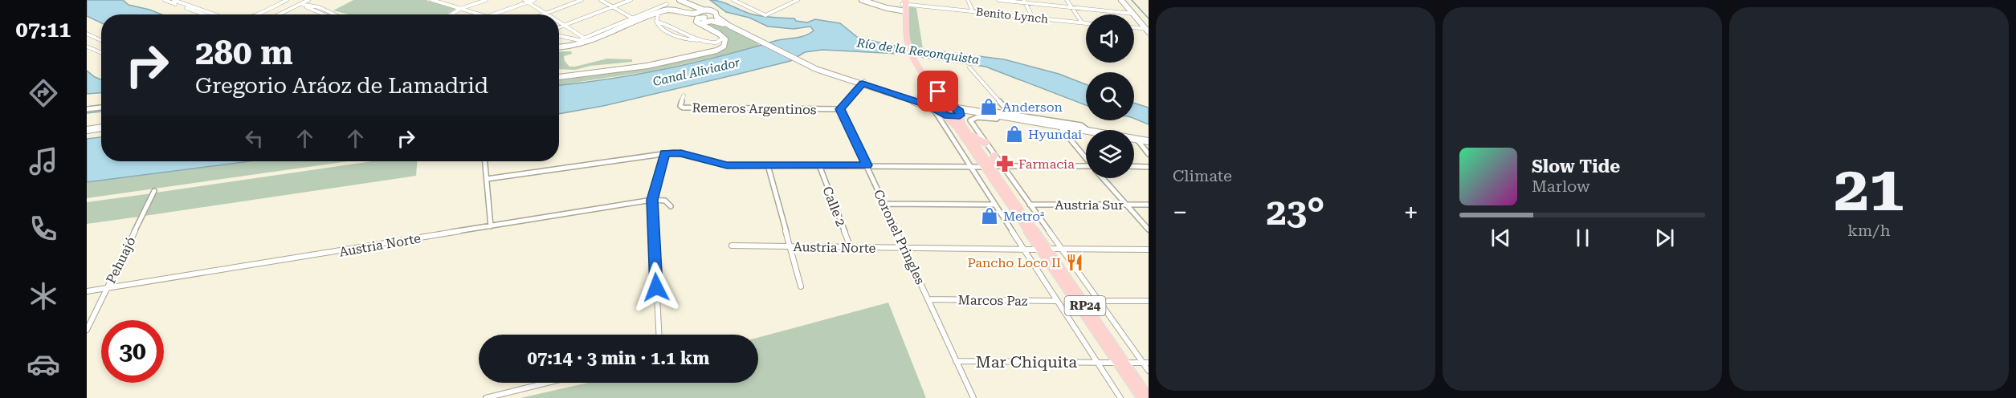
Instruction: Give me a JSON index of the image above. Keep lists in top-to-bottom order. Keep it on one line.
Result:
{"streets":{"main road":["Benito Lynch","RP24"],"street":["Remeros Argentinos","Austria Sur","Calle 2","Coronel Pringles","Austria Norte","Pehuajó","Marcos Paz","Mar Chiquita"]},"crossings":[["Benito Lynch","RP24"],["Remeros Argentinos","Coronel Pringles"],["Calle 2","Austria Norte"],["Coronel Pringles","Austria Norte"],["Coronel Pringles","Marcos Paz"],["Coronel Pringles","Mar Chiquita"],["Austria Norte","Pehuajó"],["Austria Norte","RP24"],["RP24","Mar Chiquita"]],"water":["Río de la Reconquista","Canal Aliviador"],"places":{"shop":["Anderson","Hyundai","Metro²"],"pharmacy":["Farmacia"],"restaurant":["Pancho Loco II"]},"page":{"tabs":"07:11","tile":["Climate",["21","km/h"]],"turn":["280 m","Gregorio Aráoz de Lamadrid"],"song":["Slow Tide","Marlow"],"heat":["−","23°","+"],"limit":"30","trip":"07:14 · 3 min · 1.1 km"}}
